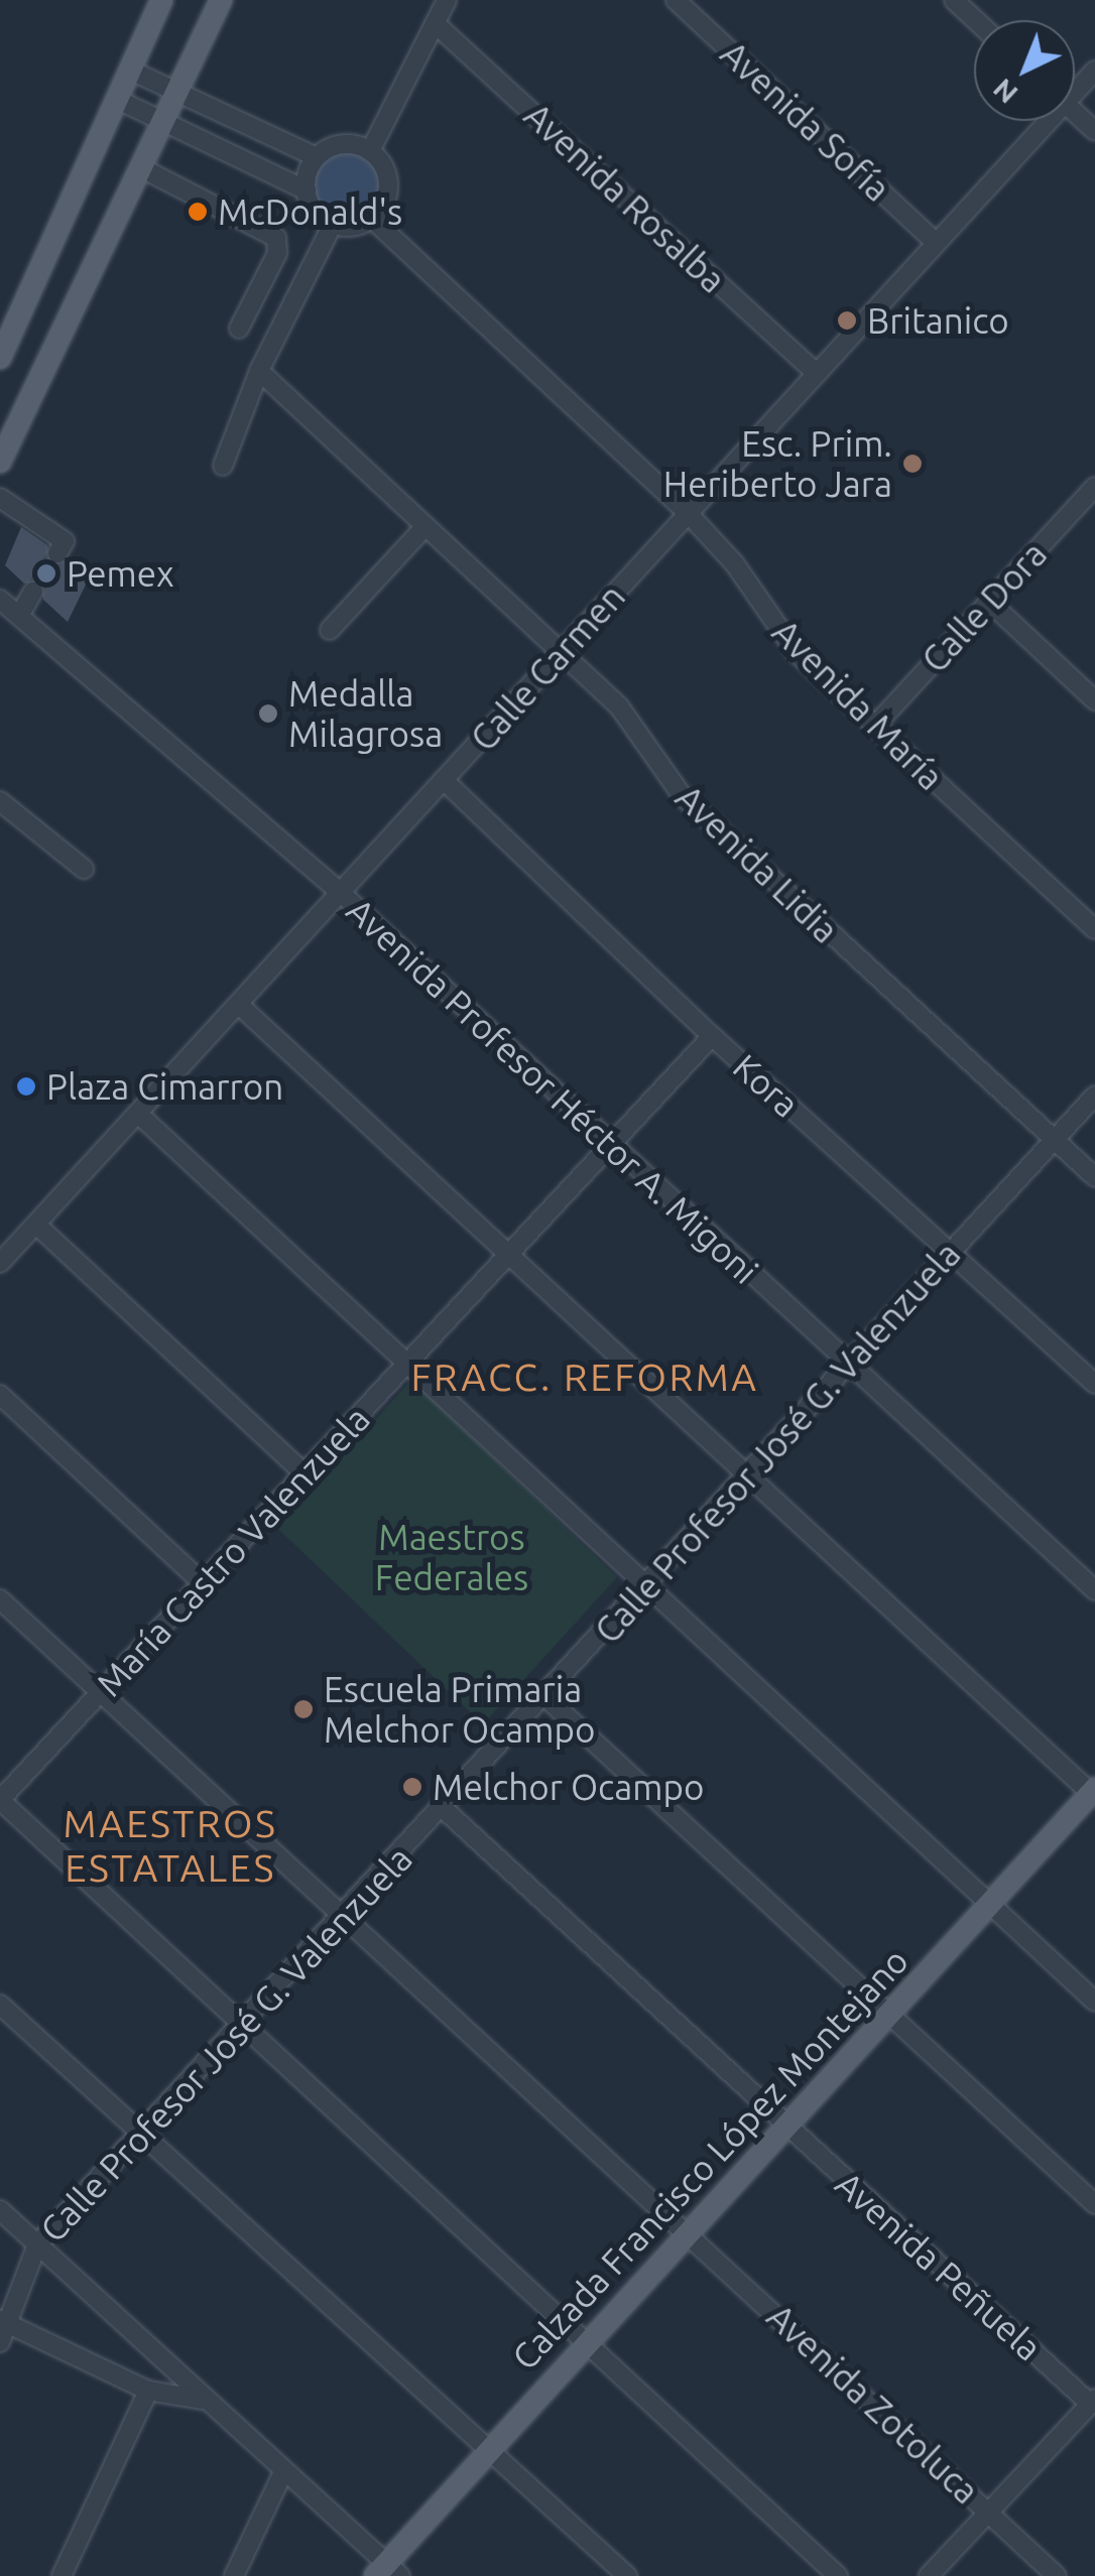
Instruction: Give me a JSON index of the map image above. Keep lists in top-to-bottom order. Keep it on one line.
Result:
{"streets":{"main road":["Calzada Francisco López Montejano"],"street":["Avenida Sofía","Avenida Rosalba","Calle Dora","Calle Carmen","Avenida María","Avenida Lidia","Kora","Avenida Profesor Héctor A. Migoni","Calle Profesor José G. Valenzuela","María Castro Valenzuela","Avenida Peñuela","Avenida Zotoluca"]},"crossings":[["Avenida Sofía","Calle Carmen"],["Avenida Rosalba","Calle Carmen"],["Calle Dora","Avenida María"],["Calle Carmen","Avenida María"],["Calle Carmen","Avenida Lidia"],["Calle Carmen","Kora"],["Calle Carmen","Avenida Profesor Héctor A. Migoni"],["Avenida Lidia","Calle Profesor José G. Valenzuela"],["Kora","Calle Profesor José G. Valenzuela"],["Kora","María Castro Valenzuela"],["Avenida Profesor Héctor A. Migoni","Calle Profesor José G. Valenzuela"],["Avenida Profesor Héctor A. Migoni","María Castro Valenzuela"],["Calle Profesor José G. Valenzuela","Avenida Peñuela"],["Calle Profesor José G. Valenzuela","Avenida Zotoluca"],["María Castro Valenzuela","Avenida Zotoluca"],["Calzada Francisco López Montejano","Avenida Peñuela"],["Calzada Francisco López Montejano","Avenida Zotoluca"]],"districts":["FRACC. REFORMA","MAESTROS ESTATALES"],"parks":["Maestros Federales"],"places":["McDonald's","Britanico","Esc. Prim. Heriberto Jara","Pemex","Medalla Milagrosa","Plaza Cimarron","Escuela Primaria Melchor Ocampo","Melchor Ocampo"],"north":"bottom left"}
